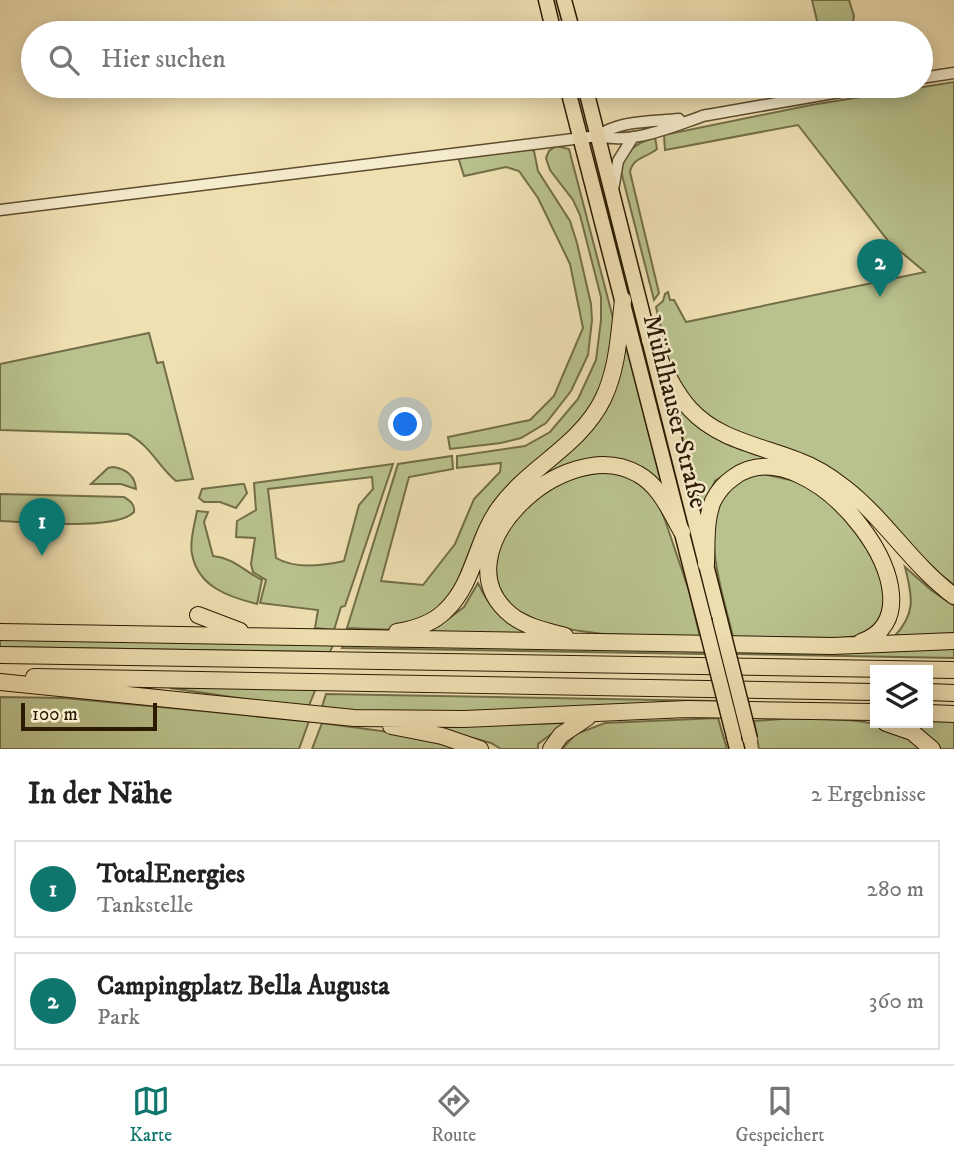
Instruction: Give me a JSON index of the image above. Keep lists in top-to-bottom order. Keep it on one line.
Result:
{"streets":{"main road":["Mühlhauser Straße"]},"scale_bar":"100 m","page":{"search":"Hier suchen","pins":["2","1"],"scale":"100 m","heading":["In der Nähe","2 Ergebnisse"],"list":[{"mark":"1","name":"TotalEnergies","note":"Tankstelle","value":"280 m"},{"mark":"2","name":"Campingplatz Bella Augusta","note":"Park","value":"360 m"}],"nav":["Karte","Route","Gespeichert"]}}
